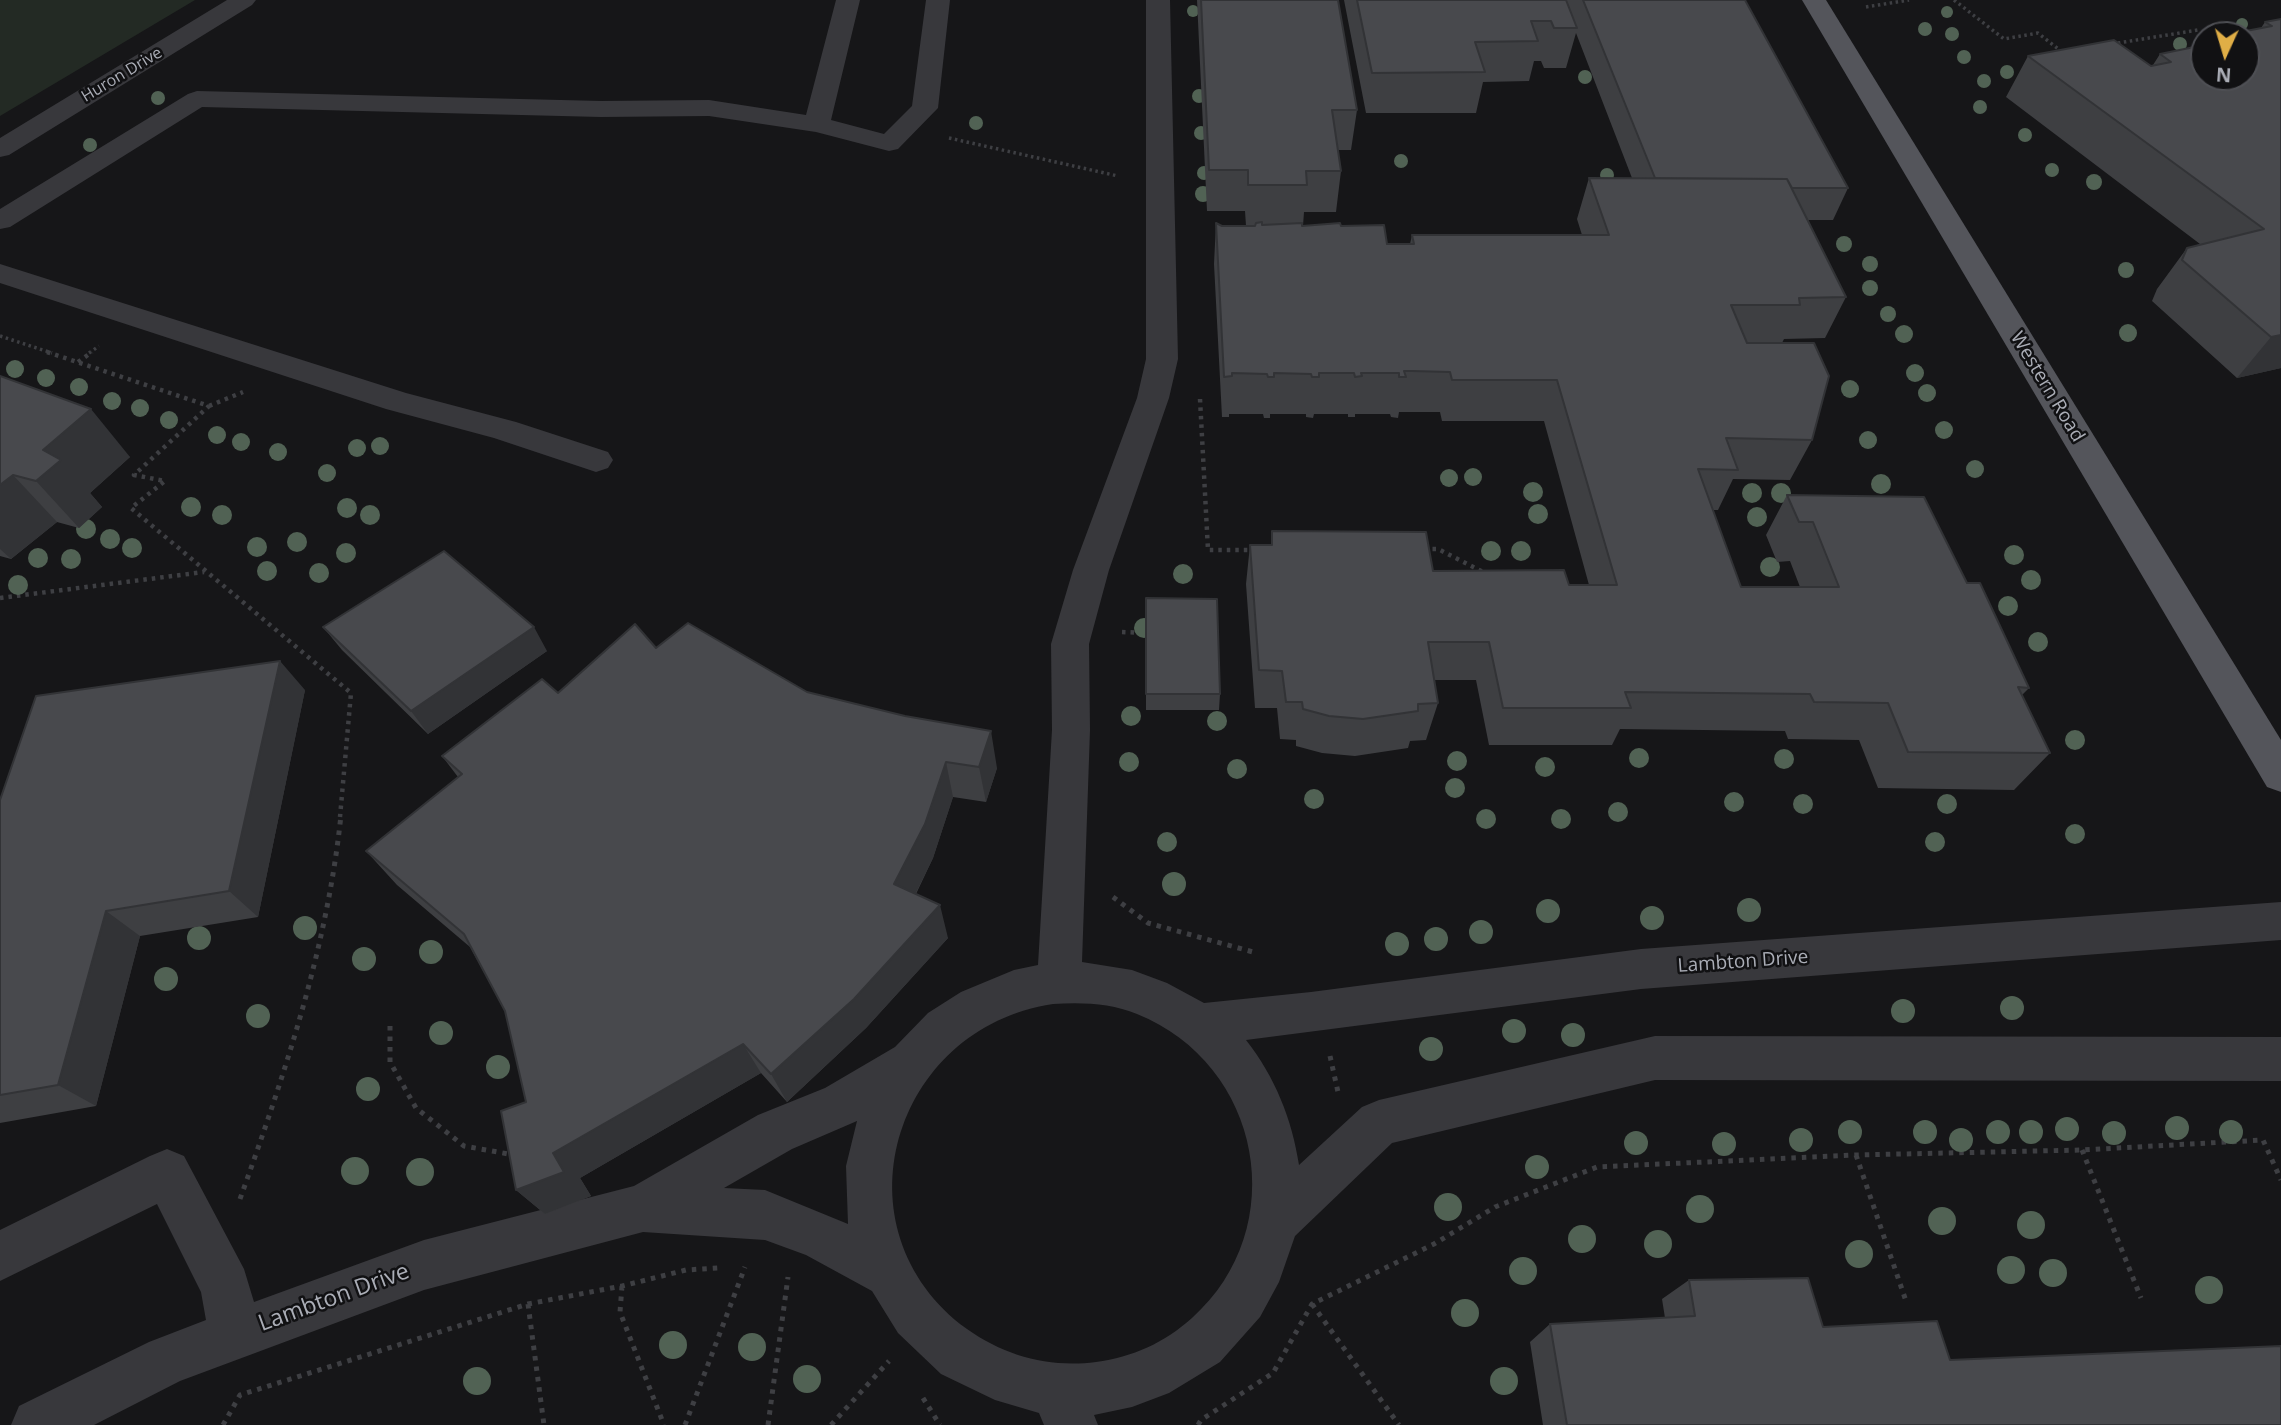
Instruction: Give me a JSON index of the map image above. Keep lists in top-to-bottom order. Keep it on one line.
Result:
{"streets":{"main road":["Western Road"],"street":["Huron Drive","Lambton Drive"]},"north":"bottom"}
